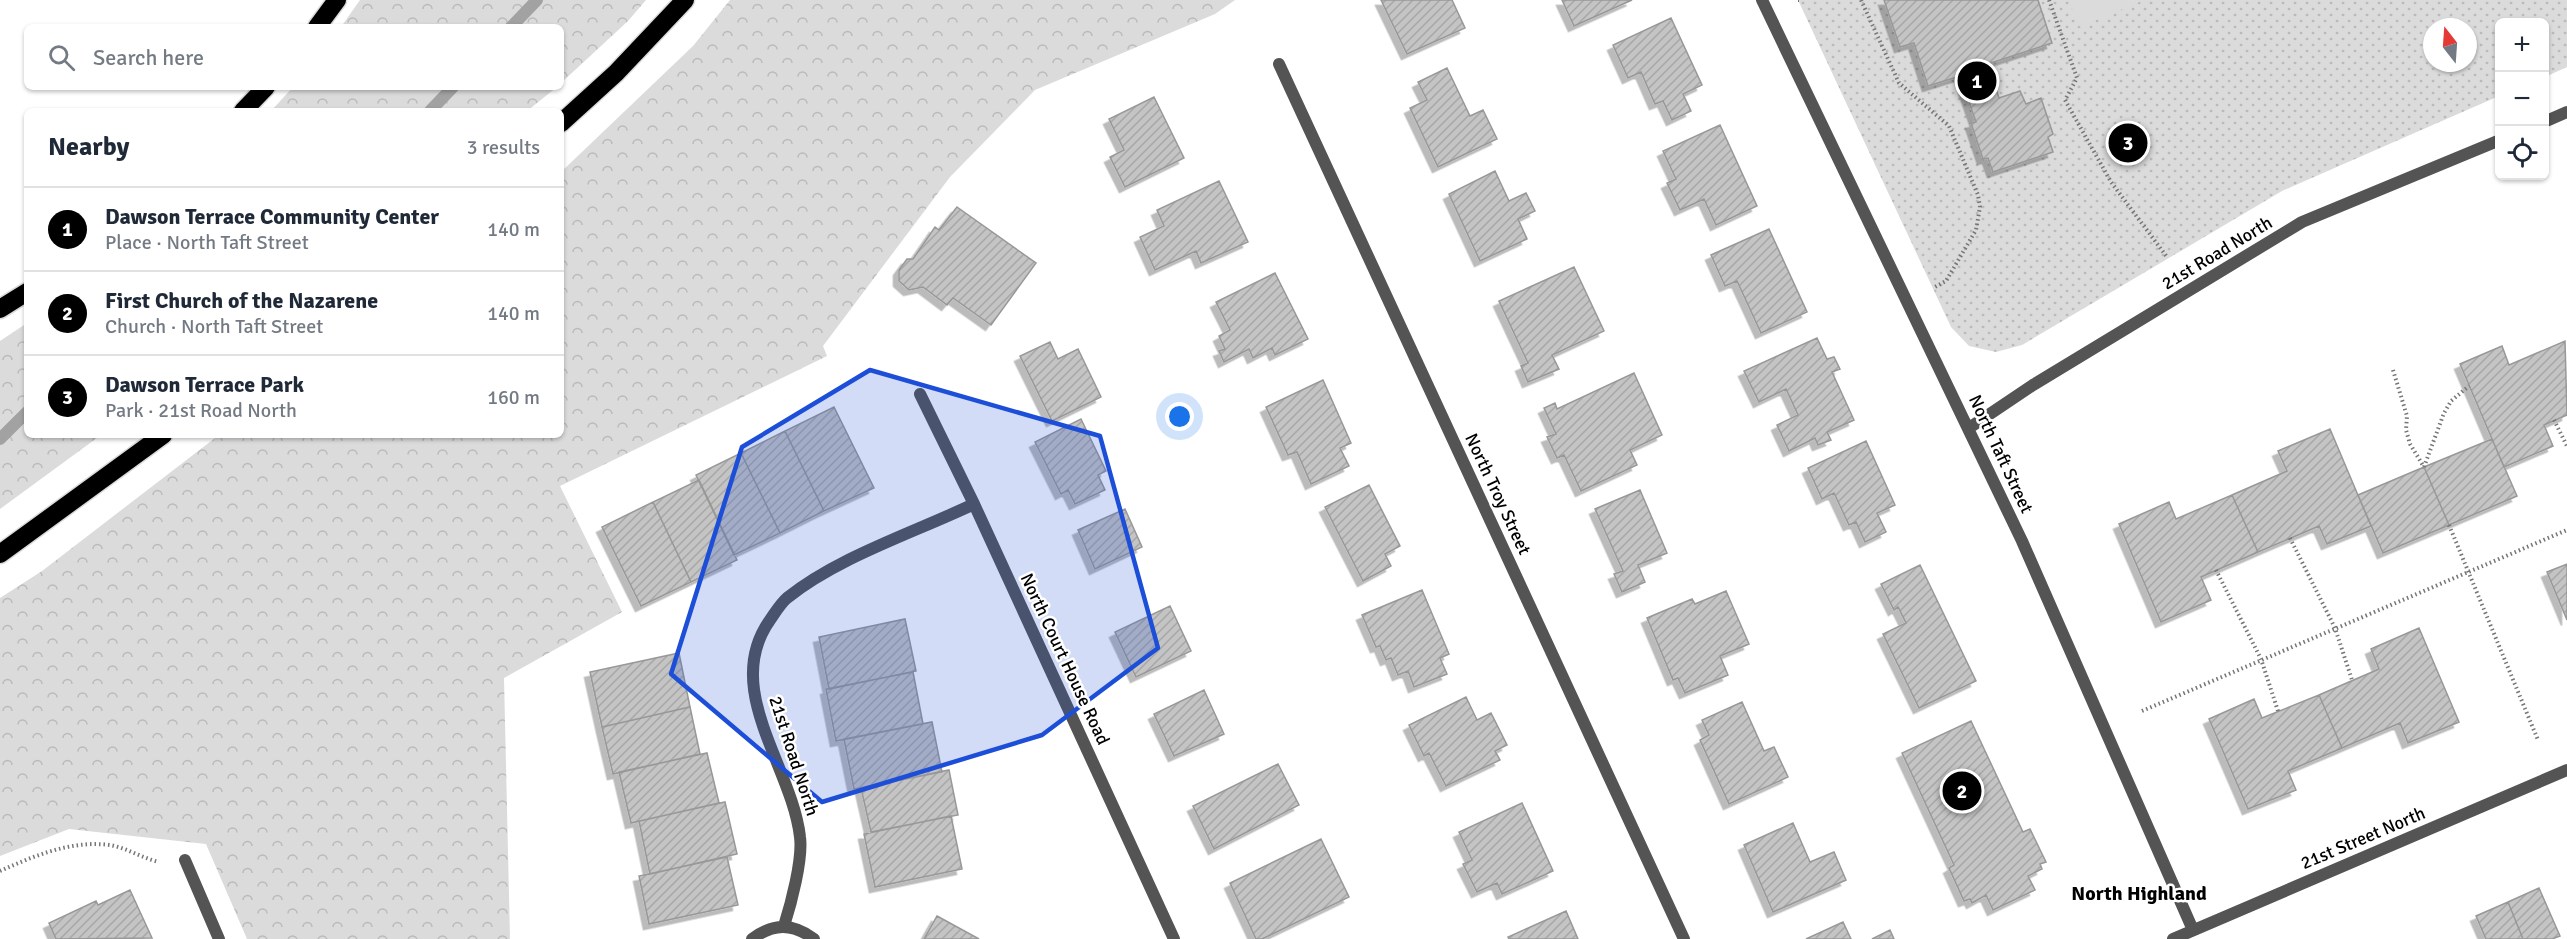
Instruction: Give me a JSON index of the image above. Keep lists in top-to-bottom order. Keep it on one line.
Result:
{"streets":{"street":["21st Road North","North Taft Street","North Troy Street","North Court House Road","21st Street North"]},"crossings":[["21st Road North","North Taft Street"],["21st Road North","North Court House Road"],["North Taft Street","21st Street North"]],"districts":["North Highland"],"north":"top","page":{"map_buttons":["+","−"],"search":"Search here","pins":["1","3","2"],"heading":["Nearby","3 results"],"list":[{"mark":"1","name":"Dawson Terrace Community Center","note":"Place · North Taft Street","value":"140 m"},{"mark":"2","name":"First Church of the Nazarene","note":"Church · North Taft Street","value":"140 m"},{"mark":"3","name":"Dawson Terrace Park","note":"Park · 21st Road North","value":"160 m"}]}}
